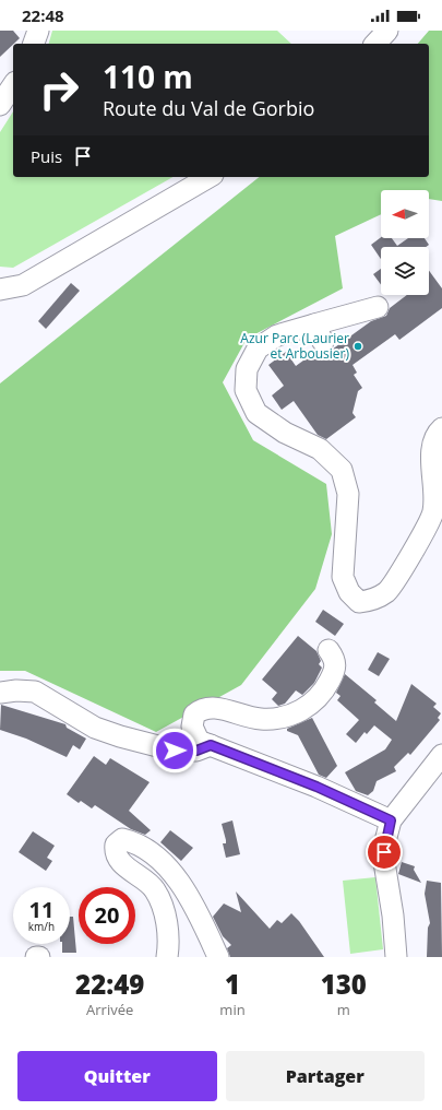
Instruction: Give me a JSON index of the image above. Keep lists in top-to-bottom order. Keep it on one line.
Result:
{"places":["Azur Parc (Laurier et Arbousier)"],"north":"left","page":{"status":"22:48","turn":["110 m","Route du Val de Gorbio"],"then":"Puis","speed":"11 km/h","limit":"20","eta":["22:49","Arrivée","1","min","130","m"],"buttons":["Quitter","Partager"]}}
